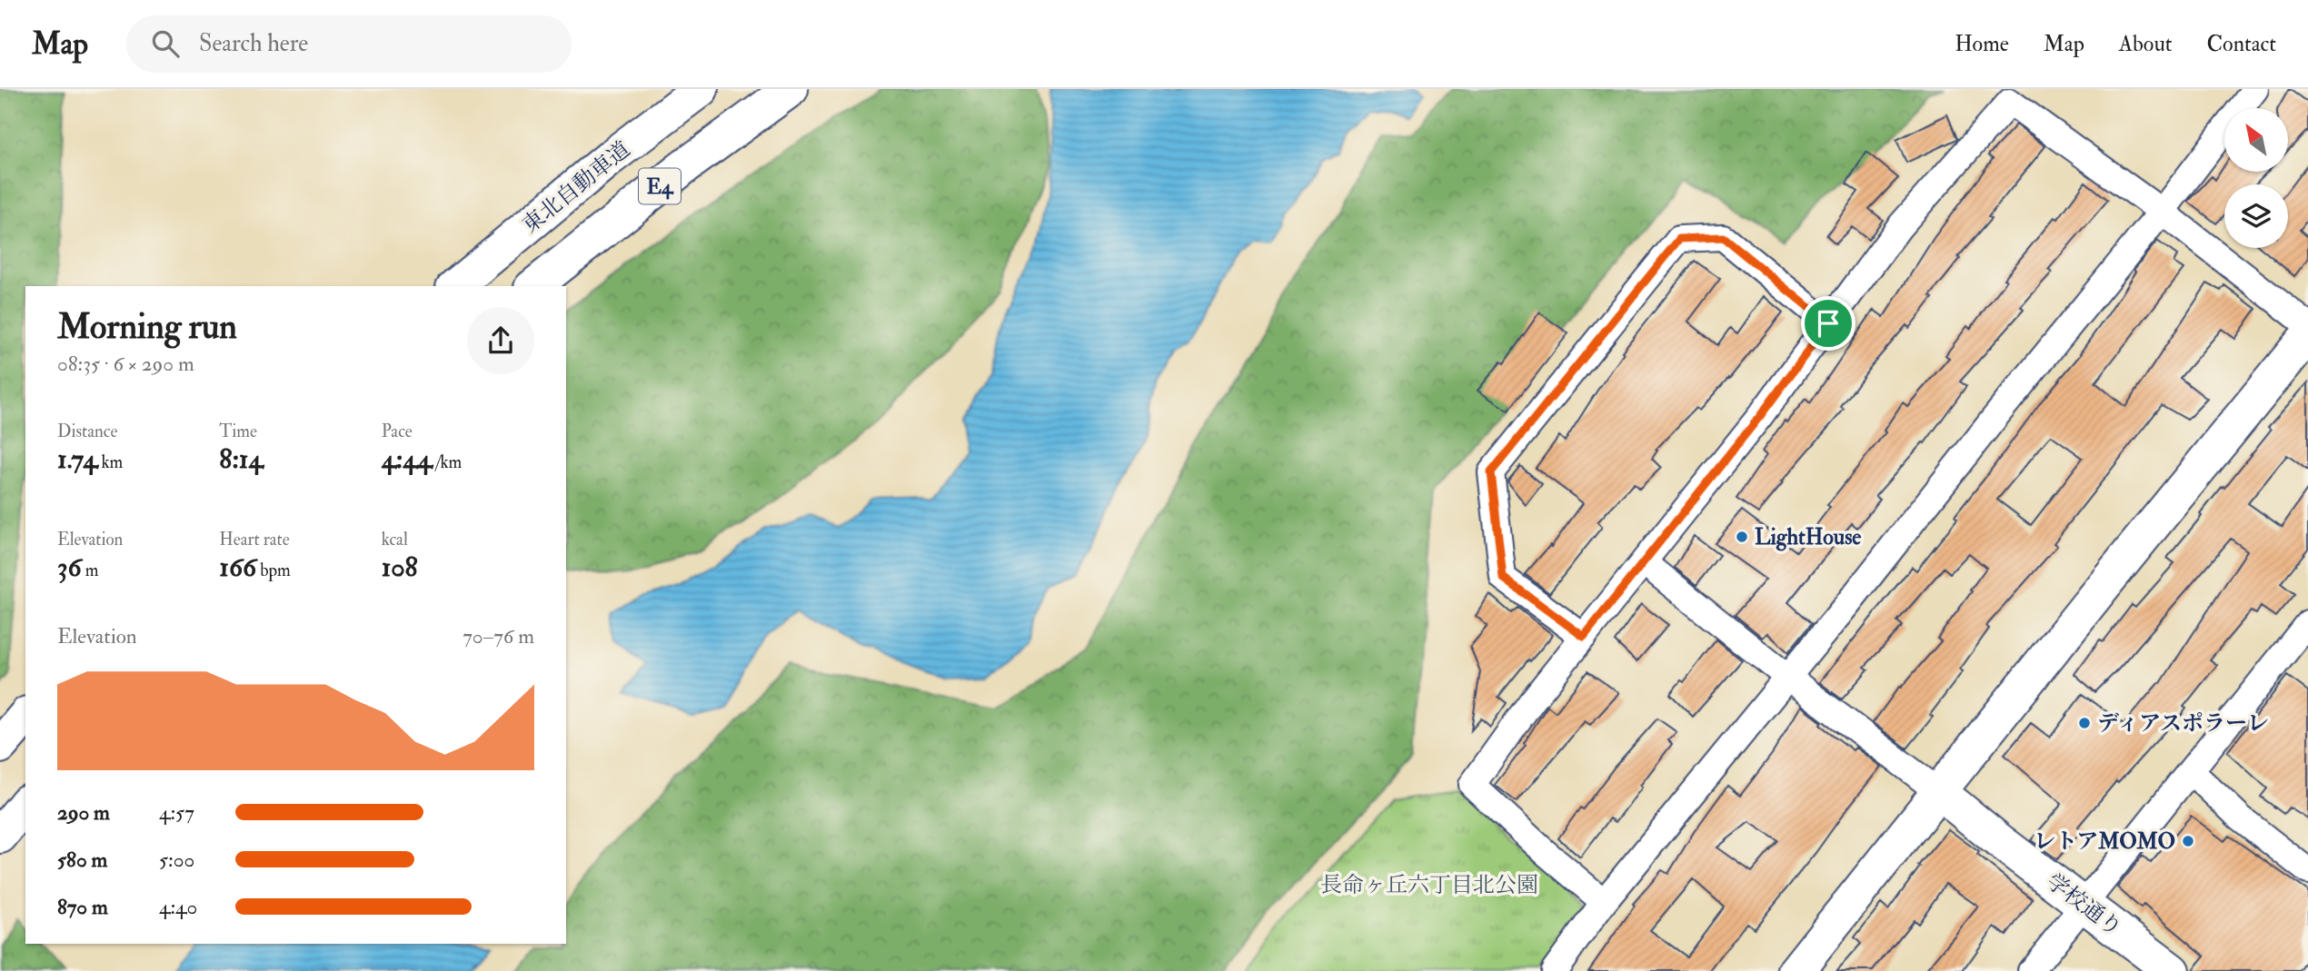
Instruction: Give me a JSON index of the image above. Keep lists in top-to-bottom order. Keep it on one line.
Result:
{"streets":{"main road":["E4","東北自動車道","学校通り"]},"parks":["長命ヶ丘六丁目北公園"],"places":["LightHouse","ディアスポラーレ","レトアMOMO"],"north":"top left","page":{"header":"Map","search":"Search here","nav":["Home","Map","About","Contact"],"heading":["Morning run","08:35 · 6 × 290 m"],"stats":[["Distance","1.74 km"],["Time","8:14"],["Pace","4:44 /km"],["Elevation","36 m"],["Heart rate","166 bpm"],["kcal","108"]],"chart":["Elevation","70–76 m"],"list":[{"name":"290 m","note":"4:57"},{"name":"580 m","note":"5:00"},{"name":"870 m","note":"4:40"}]}}
